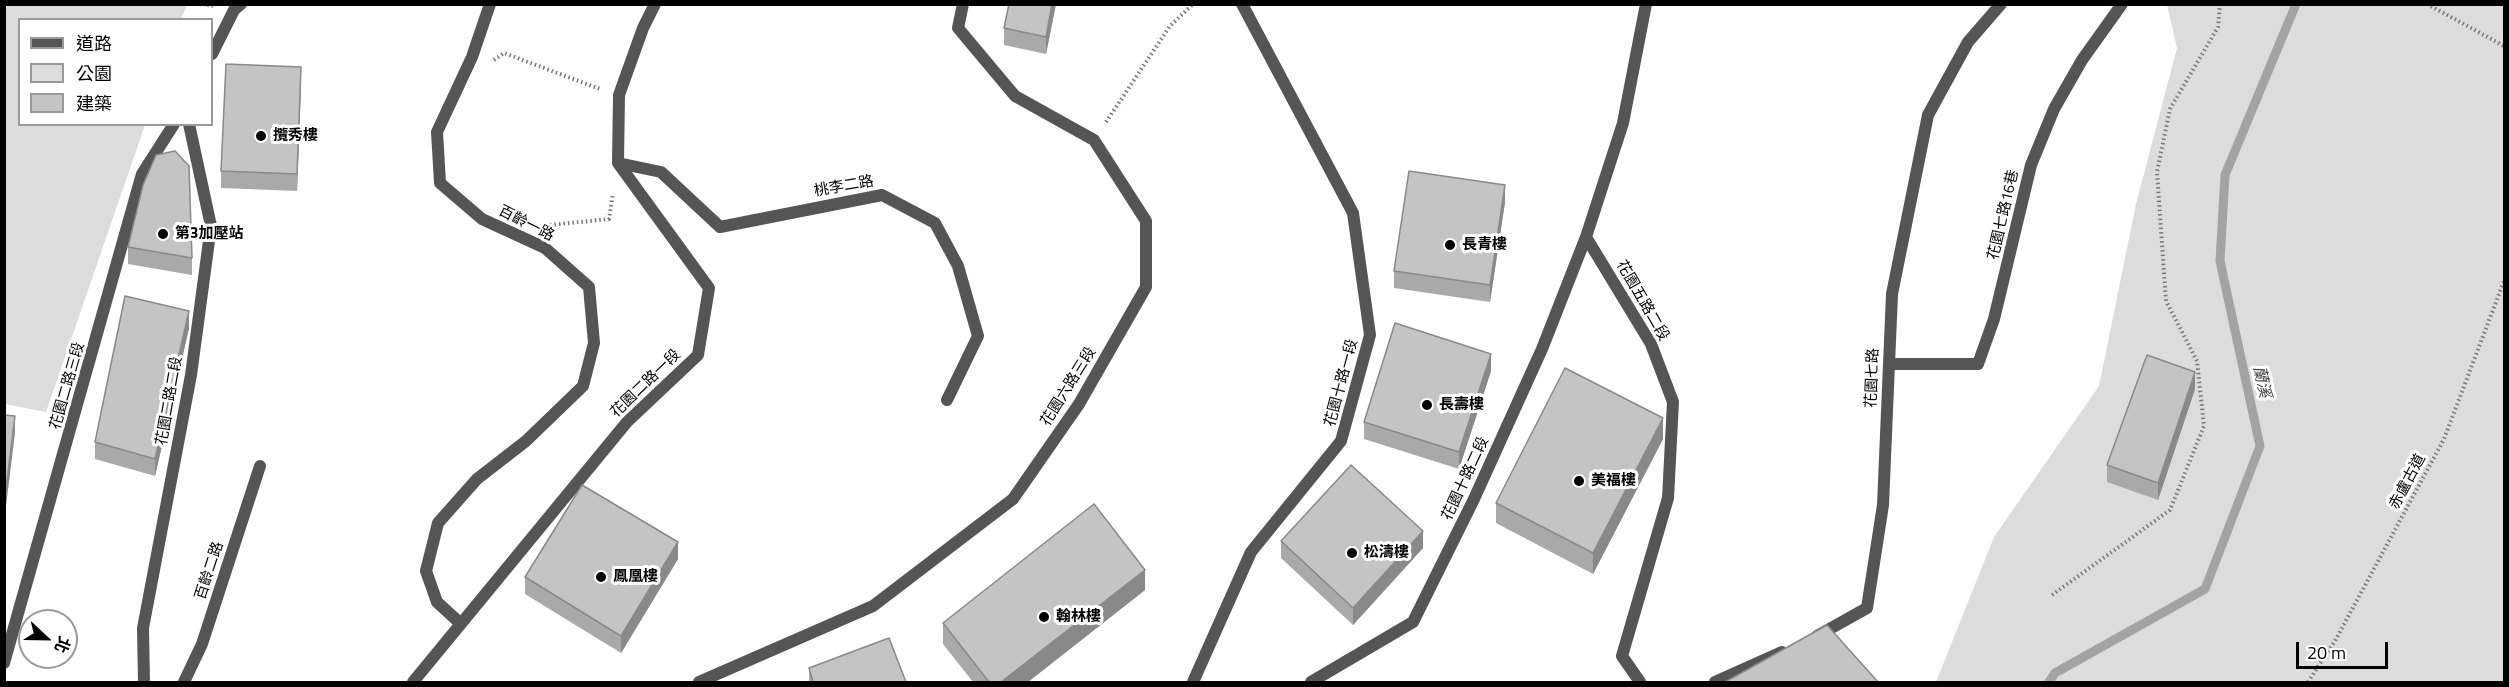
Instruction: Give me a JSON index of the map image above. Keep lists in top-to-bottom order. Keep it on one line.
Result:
{"streets":{"street":["桃李二路","花園七路16巷","百齡一路","花園五路二段","花園七路","花園十路一段","花園二路一段","花園二路三段","花園六路三段","花園二路二段","花園十路二段","百齡二路"],"path":["赤盧古道"]},"crossings":[["桃李二路","花園二路一段"],["花園七路16巷","花園七路"],["百齡一路","花園二路一段"],["花園五路二段","花園十路二段"]],"water":["蘭溪"],"places":["攬秀樓","第3加壓站","長青樓","長壽樓","美福樓","松濤樓","鳳凰樓","翰林樓"],"legend":["道路","公園","建築"],"scale_bar":"20 m","north":"right"}
